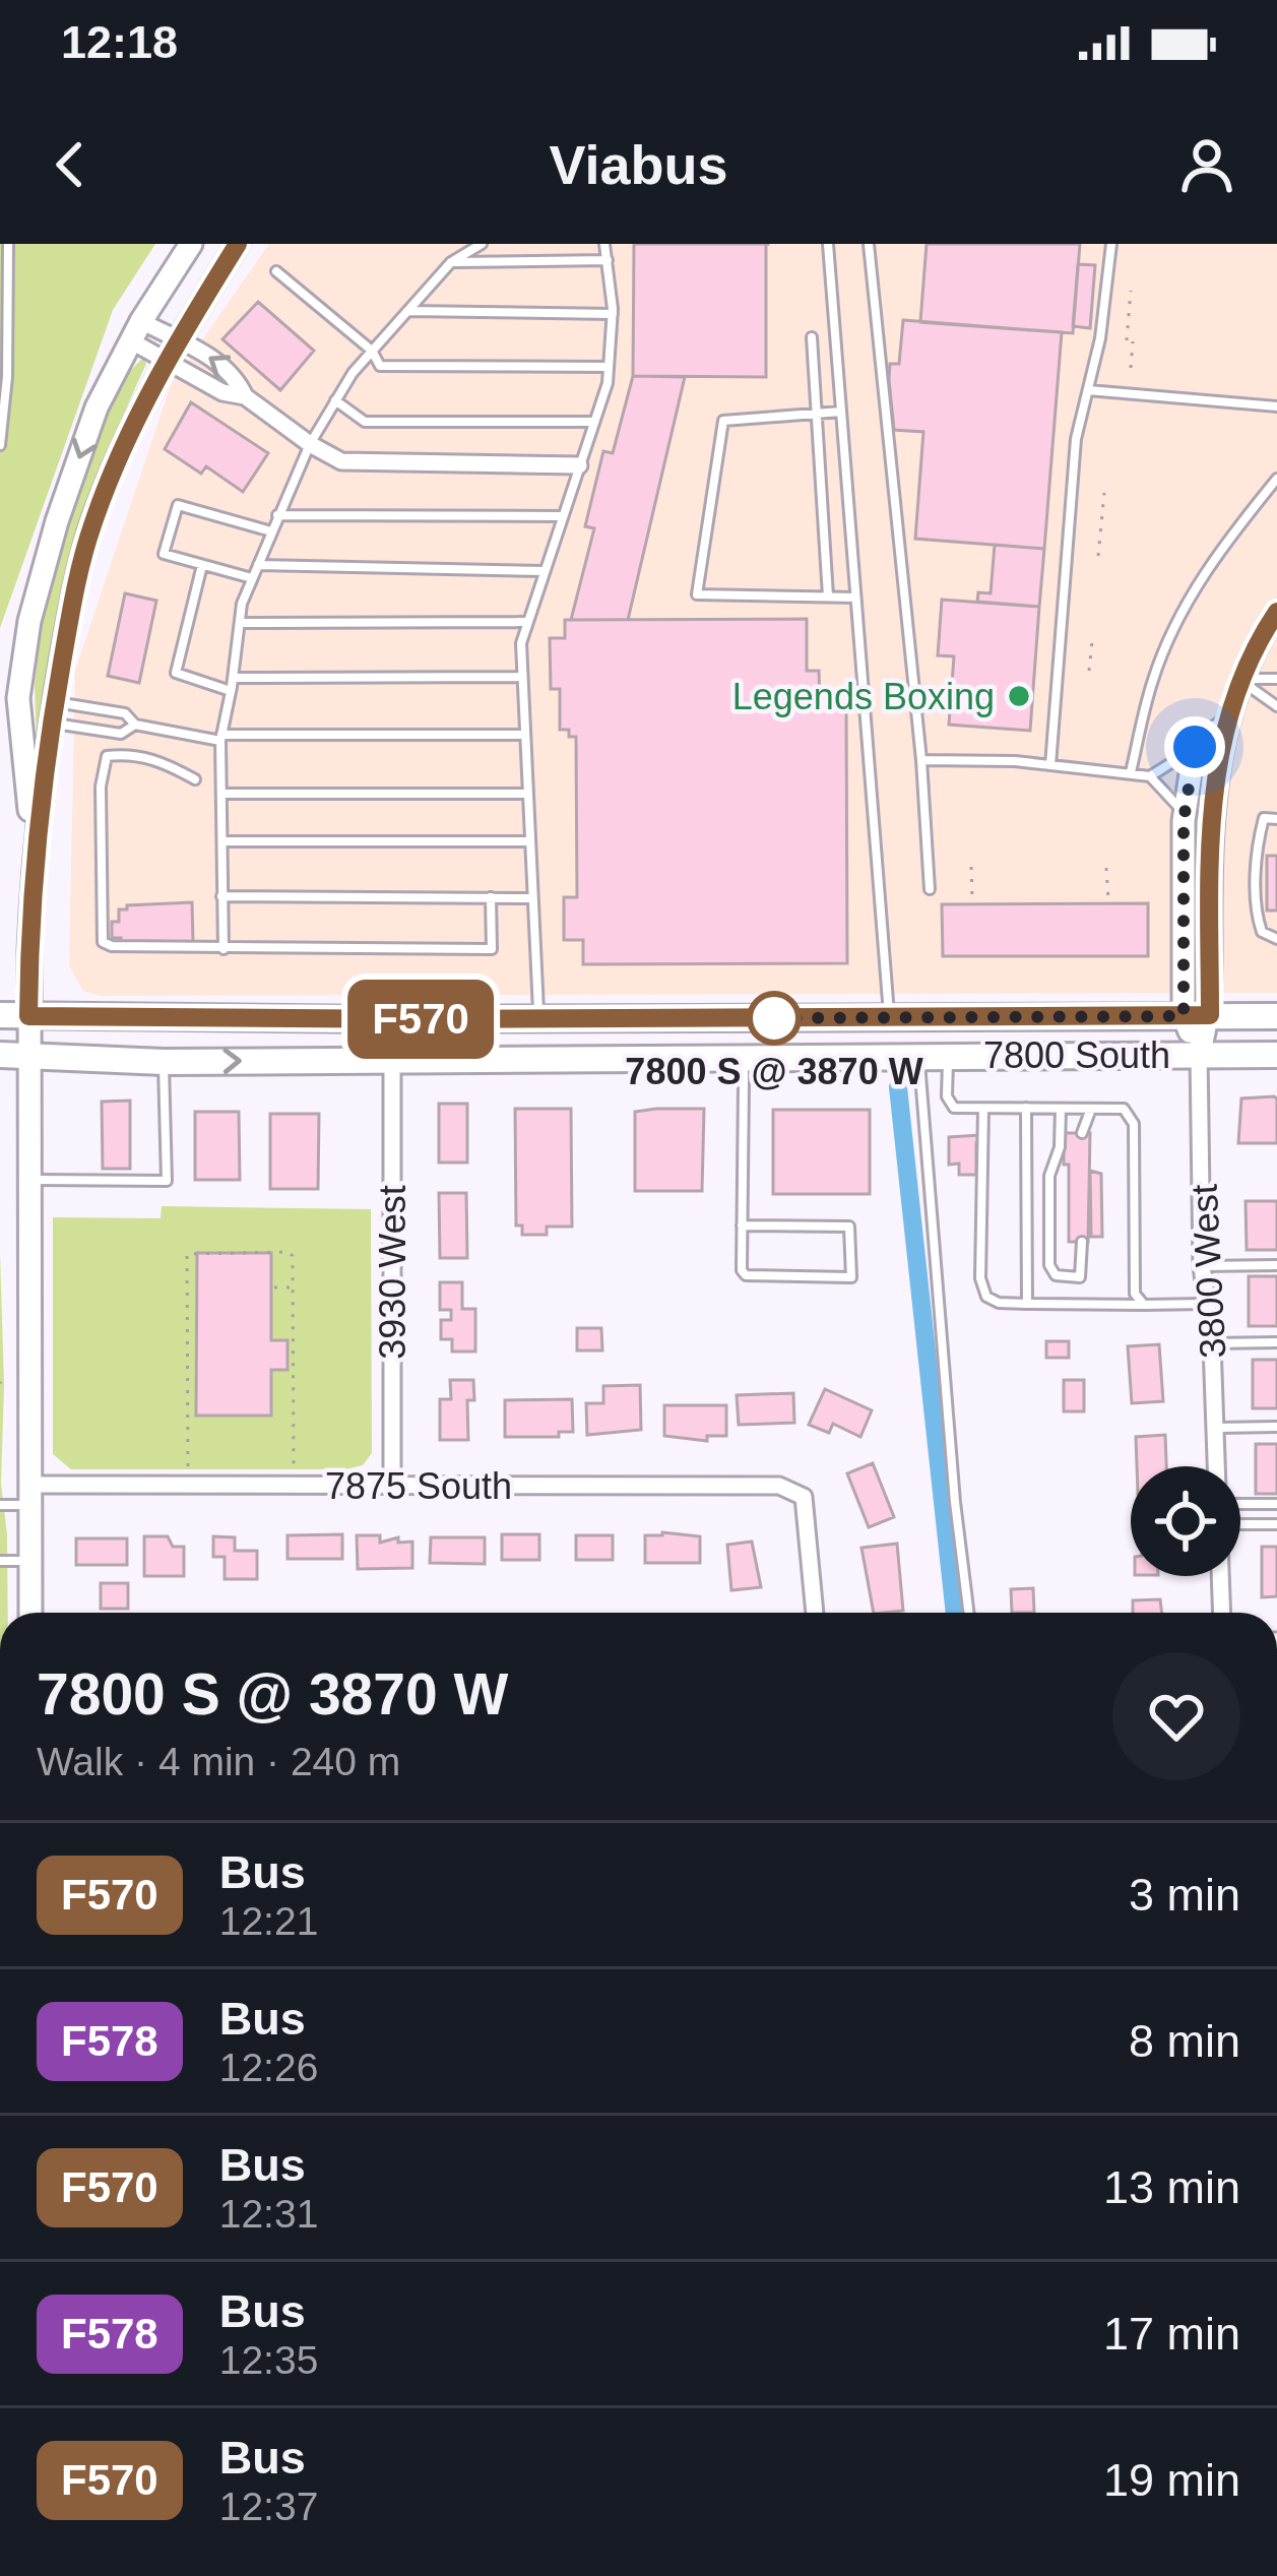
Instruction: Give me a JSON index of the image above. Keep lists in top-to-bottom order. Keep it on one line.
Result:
{"streets":{"main road":["7800 South"],"street":["3800 West","3930 West","7875 South"]},"crossings":[["7800 South","3800 West"],["7800 South","3930 West"],["3930 West","7875 South"]],"places":["Legends Boxing","7800 S @ 3870 W"],"lines":["bus line F570"],"page":{"status":"12:18","header":"Viabus","on_map":"F570","heading":["7800 S @ 3870 W","Walk · 4 min · 240 m"],"list":[{"mark":"F570","name":"Bus","note":"12:21","value":"3 min"},{"mark":"F578","name":"Bus","note":"12:26","value":"8 min"},{"mark":"F570","name":"Bus","note":"12:31","value":"13 min"},{"mark":"F578","name":"Bus","note":"12:35","value":"17 min"},{"mark":"F570","name":"Bus","note":"12:37","value":"19 min"}]}}
